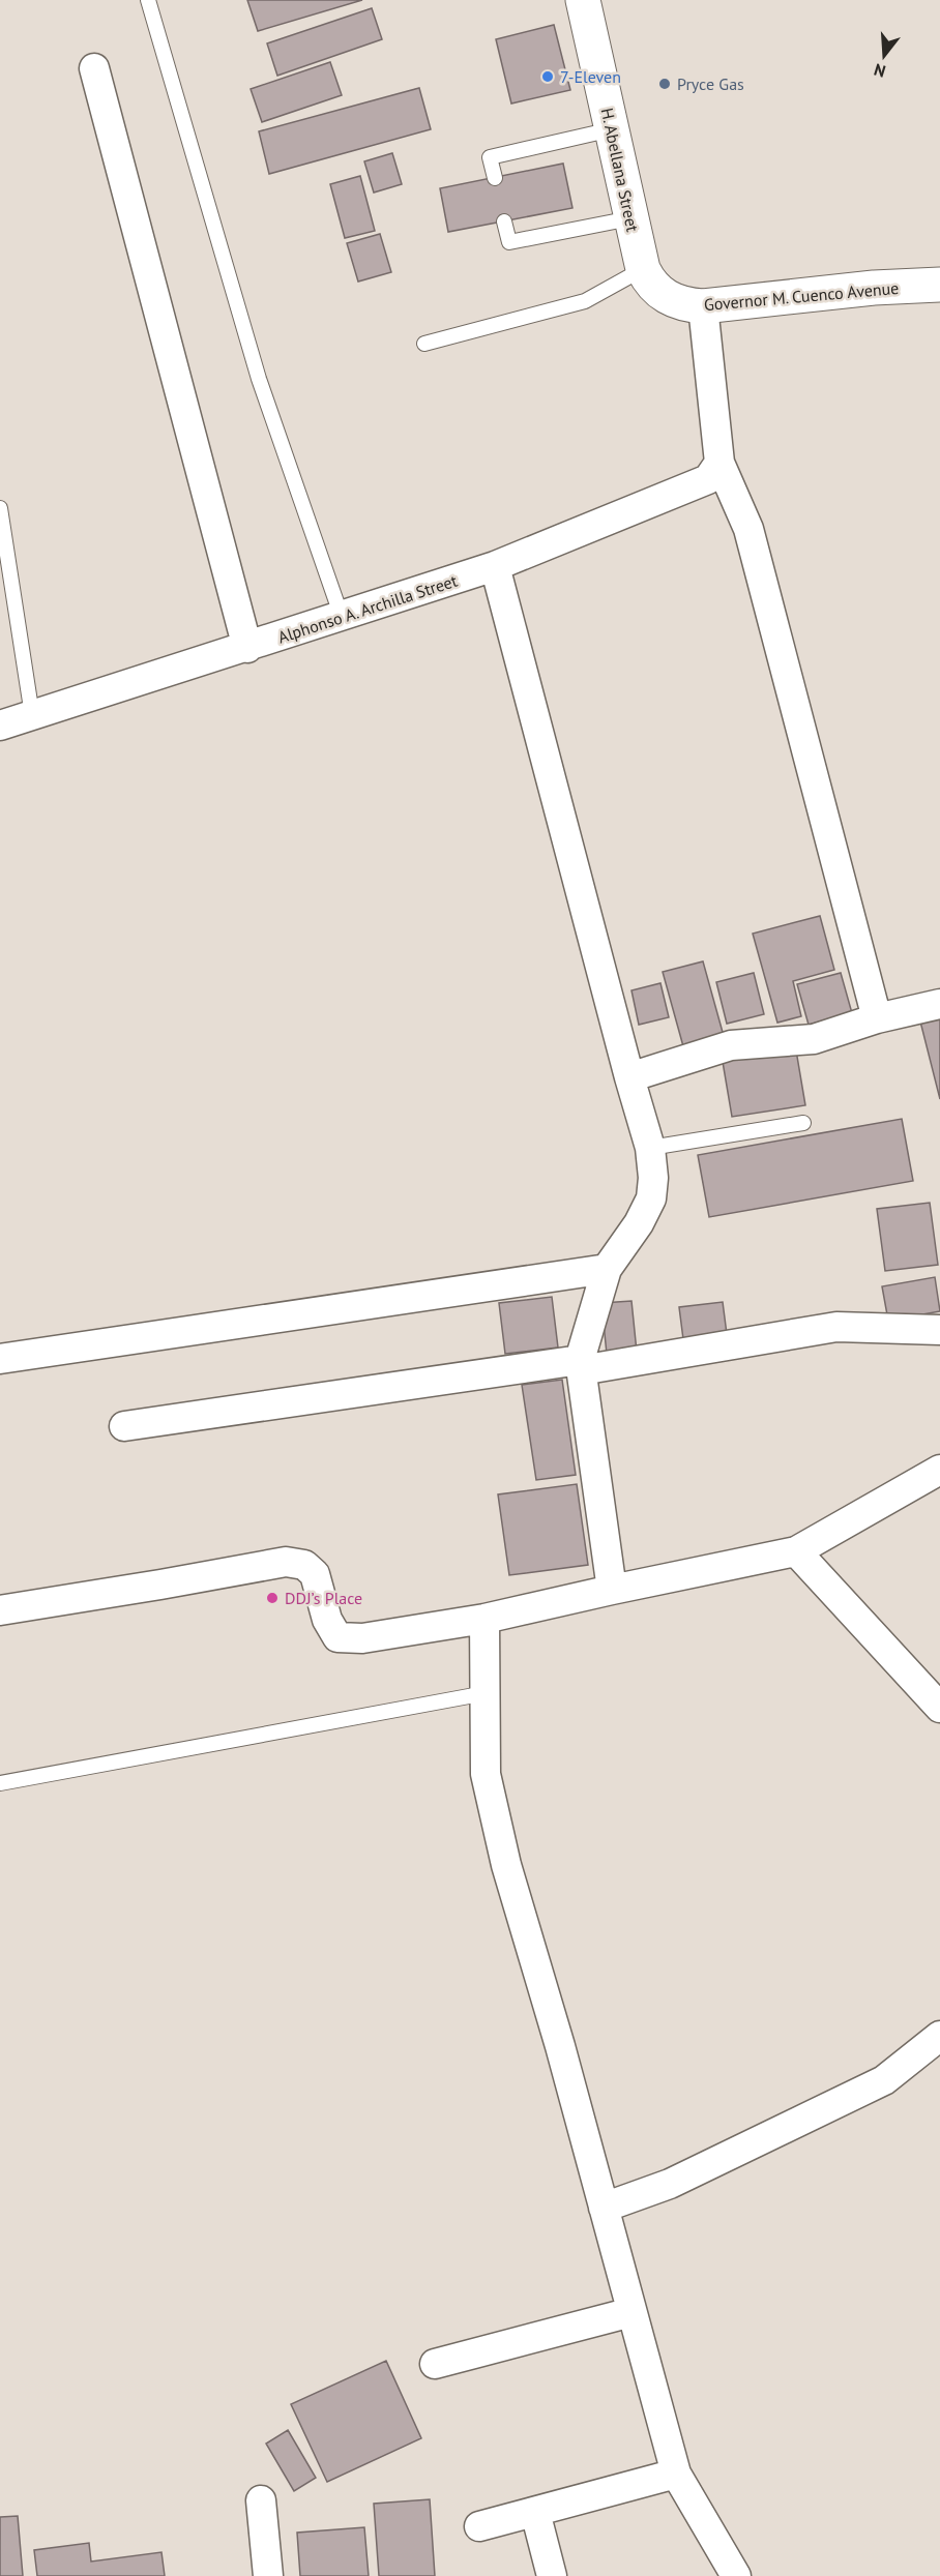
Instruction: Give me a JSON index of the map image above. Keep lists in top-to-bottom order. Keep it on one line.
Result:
{"streets":{"main road":["H. Abellana Street","Governor M. Cuenco Avenue"],"street":["Alphonso A. Archilla Street"]},"crossings":[["H. Abellana Street","Governor M. Cuenco Avenue"]],"places":["7-Eleven","Pryce Gas","DDJ’s Place"],"north":"bottom"}
